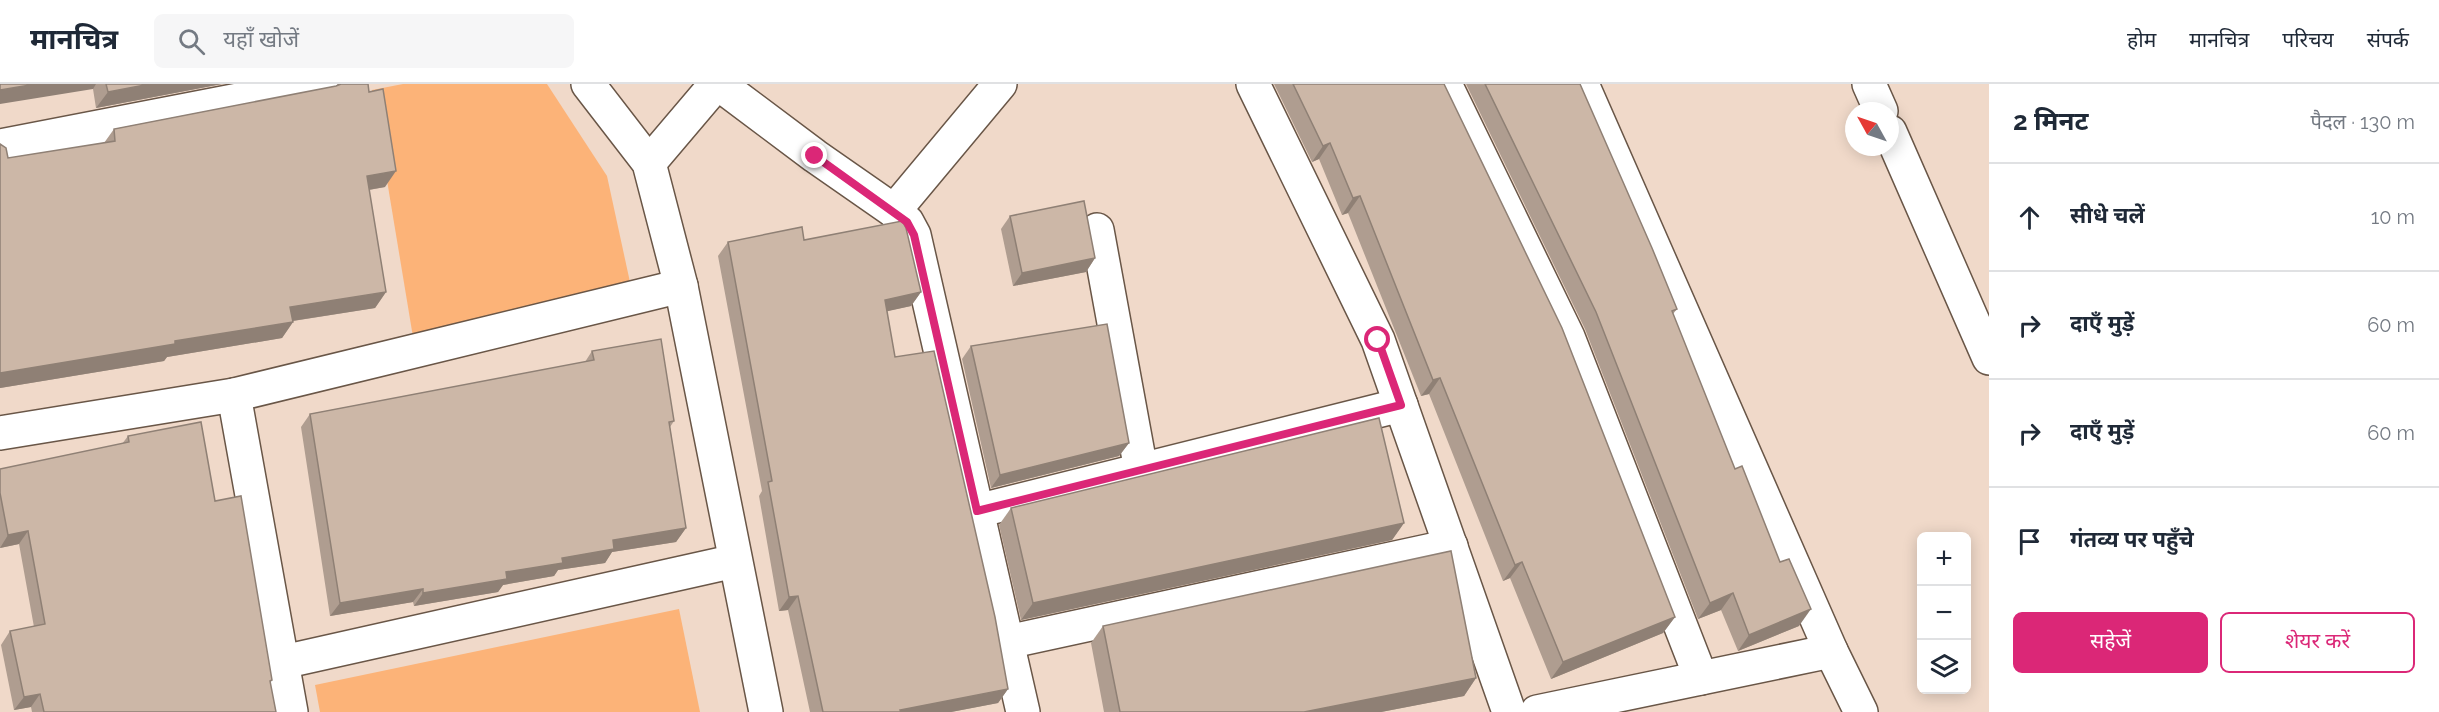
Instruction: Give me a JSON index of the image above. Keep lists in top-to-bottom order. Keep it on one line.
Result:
{"north":"top left","page":{"header":"मानचित्र","search":"यहाँ खोजें","nav":["होम","मानचित्र","परिचय","संपर्क"],"heading":["2 मिनट","पैदल · 130 m"],"list":[["सीधे चलें","10 m"],["दाएँ मुड़ें","60 m"],["दाएँ मुड़ें","60 m"],"गंतव्य पर पहुँचे"],"map_buttons":["+","−"],"buttons":["सहेजें","शेयर करें"]}}
